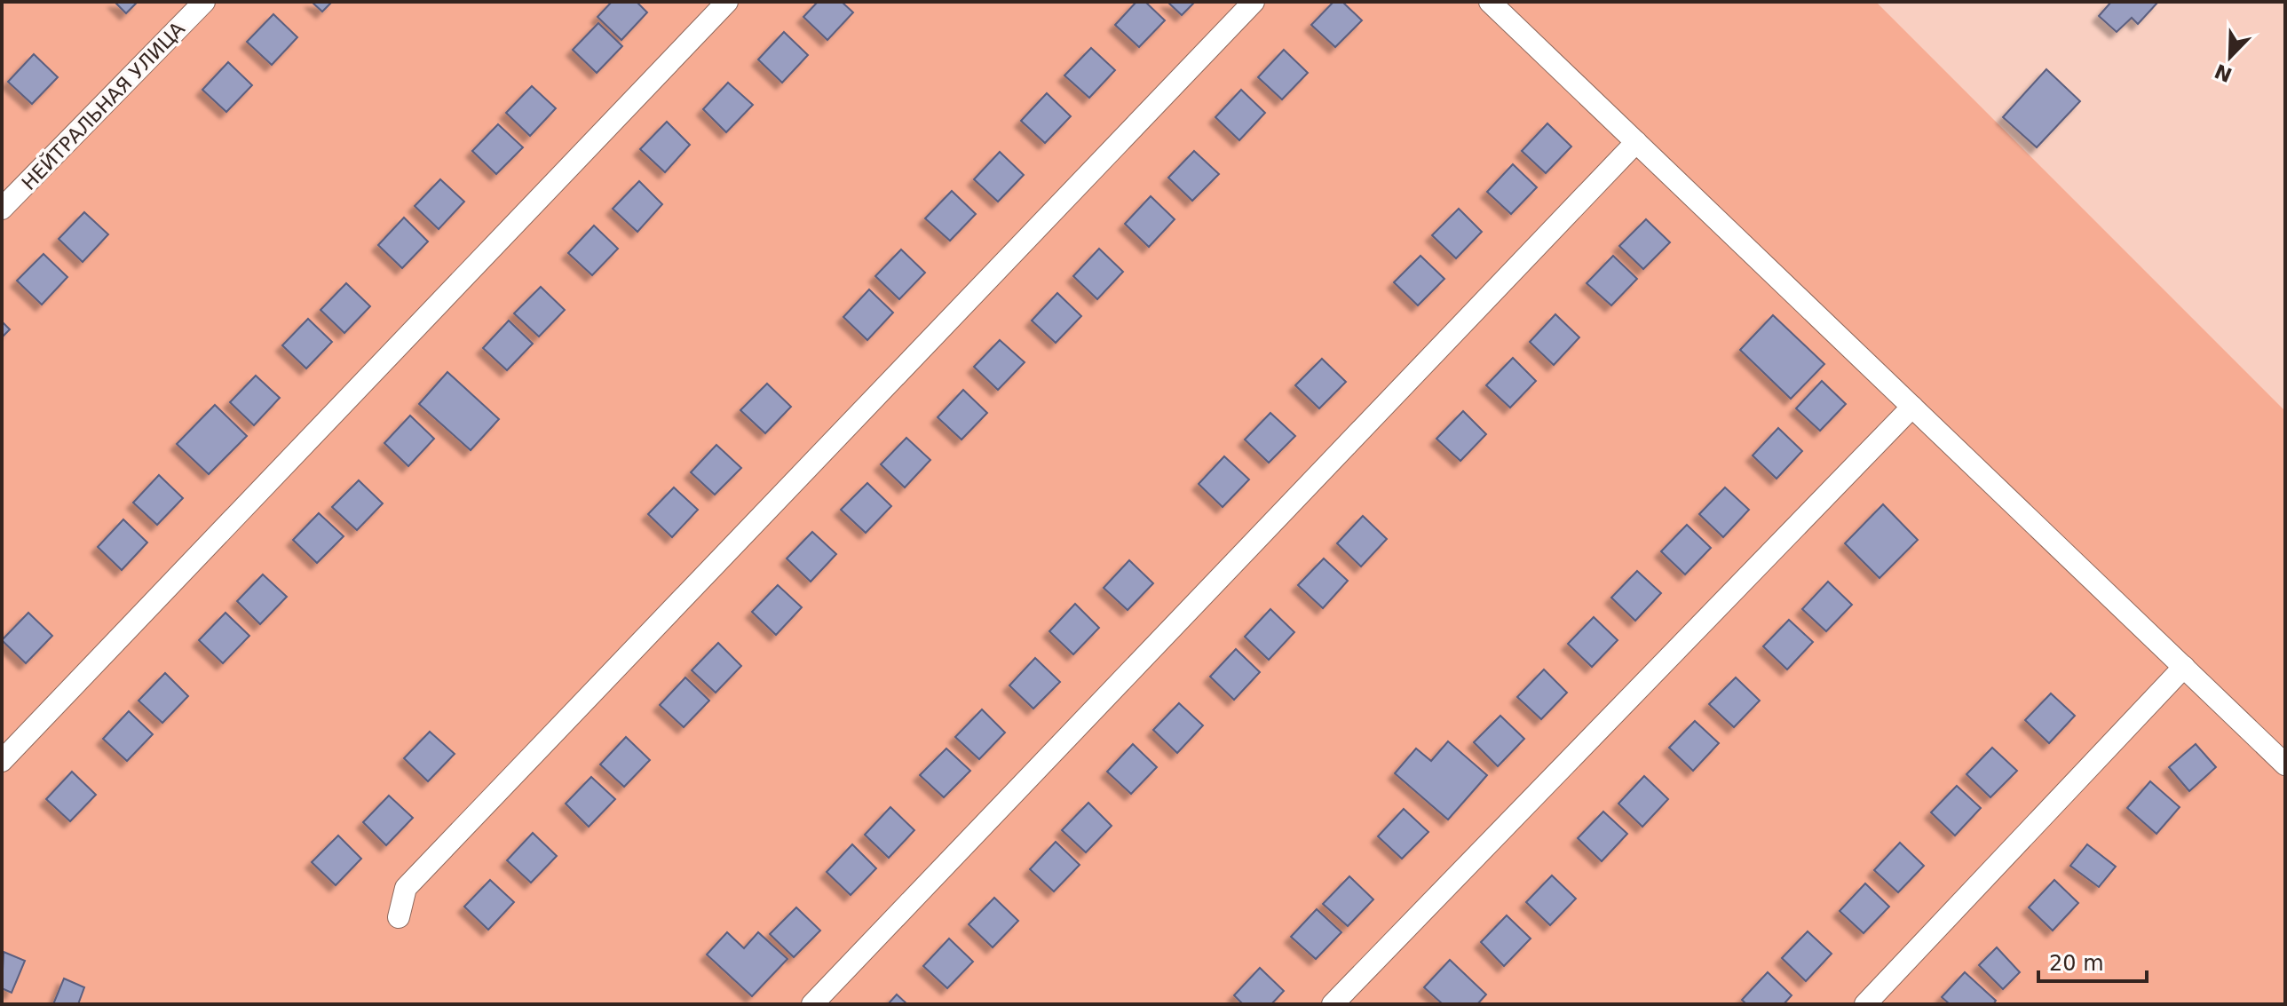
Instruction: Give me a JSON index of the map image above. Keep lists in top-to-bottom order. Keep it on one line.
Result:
{"streets":{"lane":["НЕЙТРАЛЬНАЯ УЛИЦА"]},"scale_bar":"20 m","north":"bottom left"}
